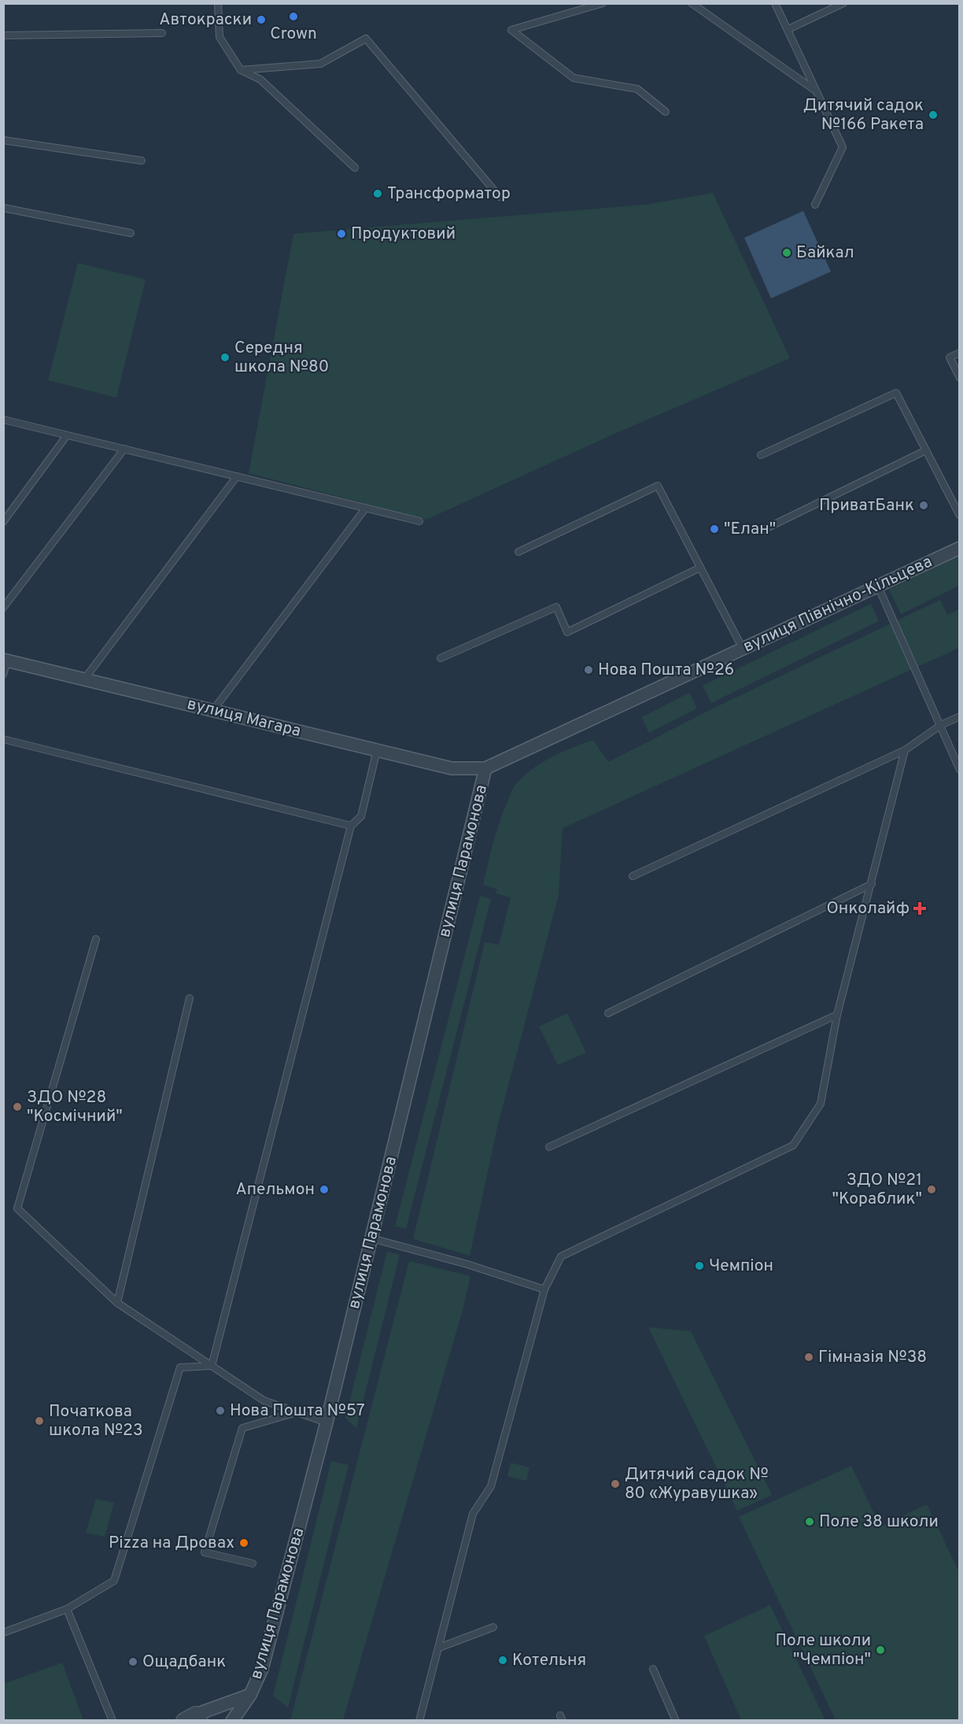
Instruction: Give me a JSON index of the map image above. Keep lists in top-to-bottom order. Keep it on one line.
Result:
{"streets":{"street":["вулиця Північно-Кільцева","вулиця Магара","вулиця Парамонова"]},"crossings":[["вулиця Північно-Кільцева","вулиця Магара"],["вулиця Північно-Кільцева","вулиця Парамонова"],["вулиця Магара","вулиця Парамонова"]],"places":{"other":["Crown","Автокраски","Дитячий садок №166 Ракета","Трансформатор","Продуктовий","Байкал","Середня школа №80","ПриватБанк","\"Елан\"","Нова Пошта №26","ЗДО №28 \"Космічний\"","Апельмон","ЗДО №21 \"Кораблик\"","Чемпіон","Гімназія №38","Нова Пошта №57","Початкова школа №23","Дитячий садок № 80 «Журавушка»","Поле 38 школи","Pizza на Дровах","Поле школи \"Чемпіон\"","Котельня","Ощадбанк"],"health":["Онколайф"]}}
